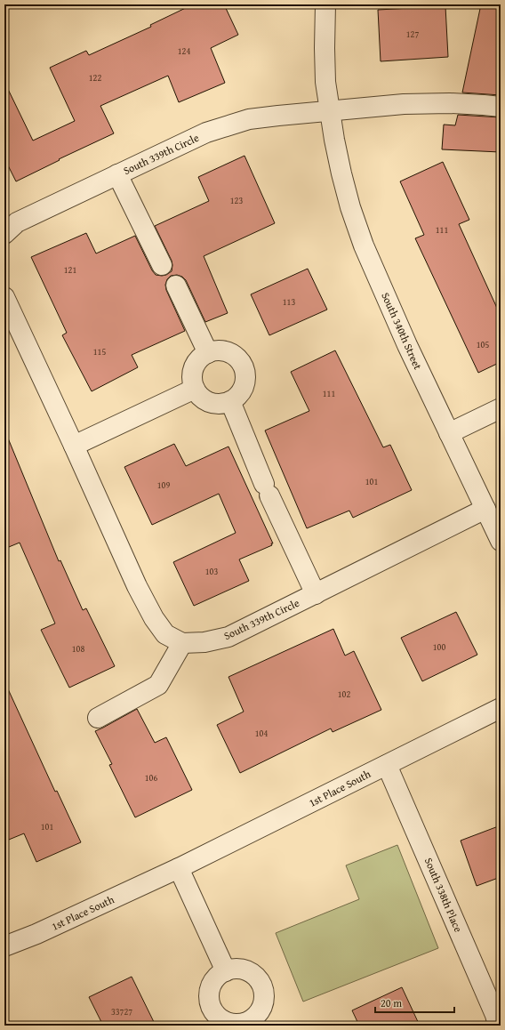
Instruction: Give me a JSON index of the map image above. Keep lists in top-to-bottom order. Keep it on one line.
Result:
{"streets":{"street":["South 339th Circle","South 340th Street","1st Place South","South 338th Place"]},"crossings":[["South 339th Circle","South 340th Street"],["1st Place South","South 338th Place"]],"house_numbers":["127","124","122","123","111","121","113","105","115","111","101","109","103","100","108","102","104","106","101","33727"],"scale_bar":"20 m"}
